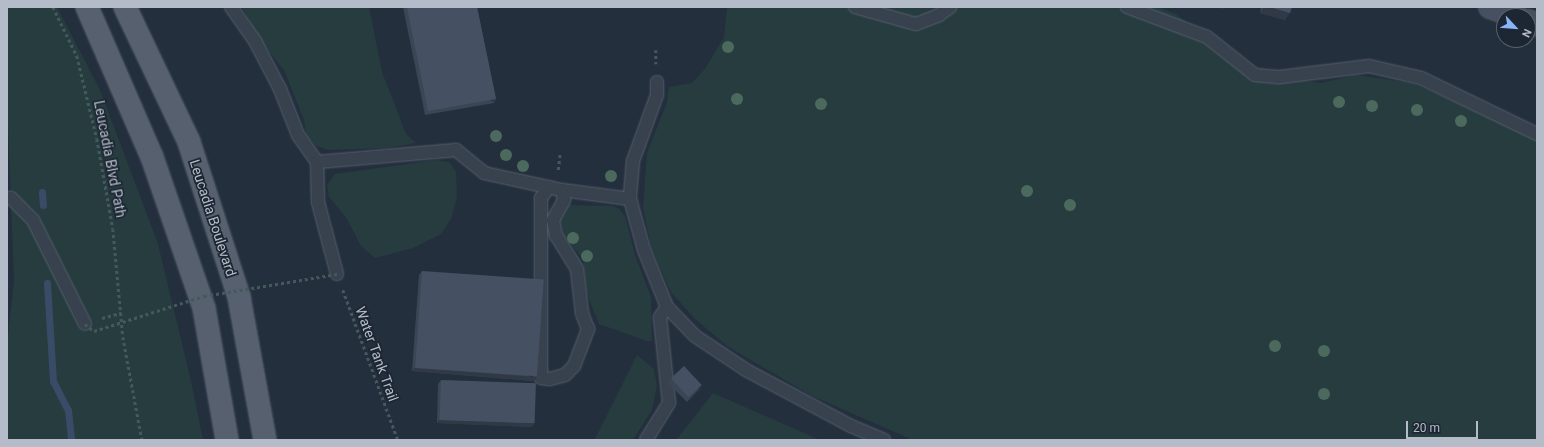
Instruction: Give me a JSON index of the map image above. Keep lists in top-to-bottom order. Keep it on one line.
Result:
{"streets":{"main road":["Leucadia Boulevard"],"path":["Leucadia Blvd Path","Water Tank Trail"]},"scale_bar":"20 m","north":"bottom right"}
